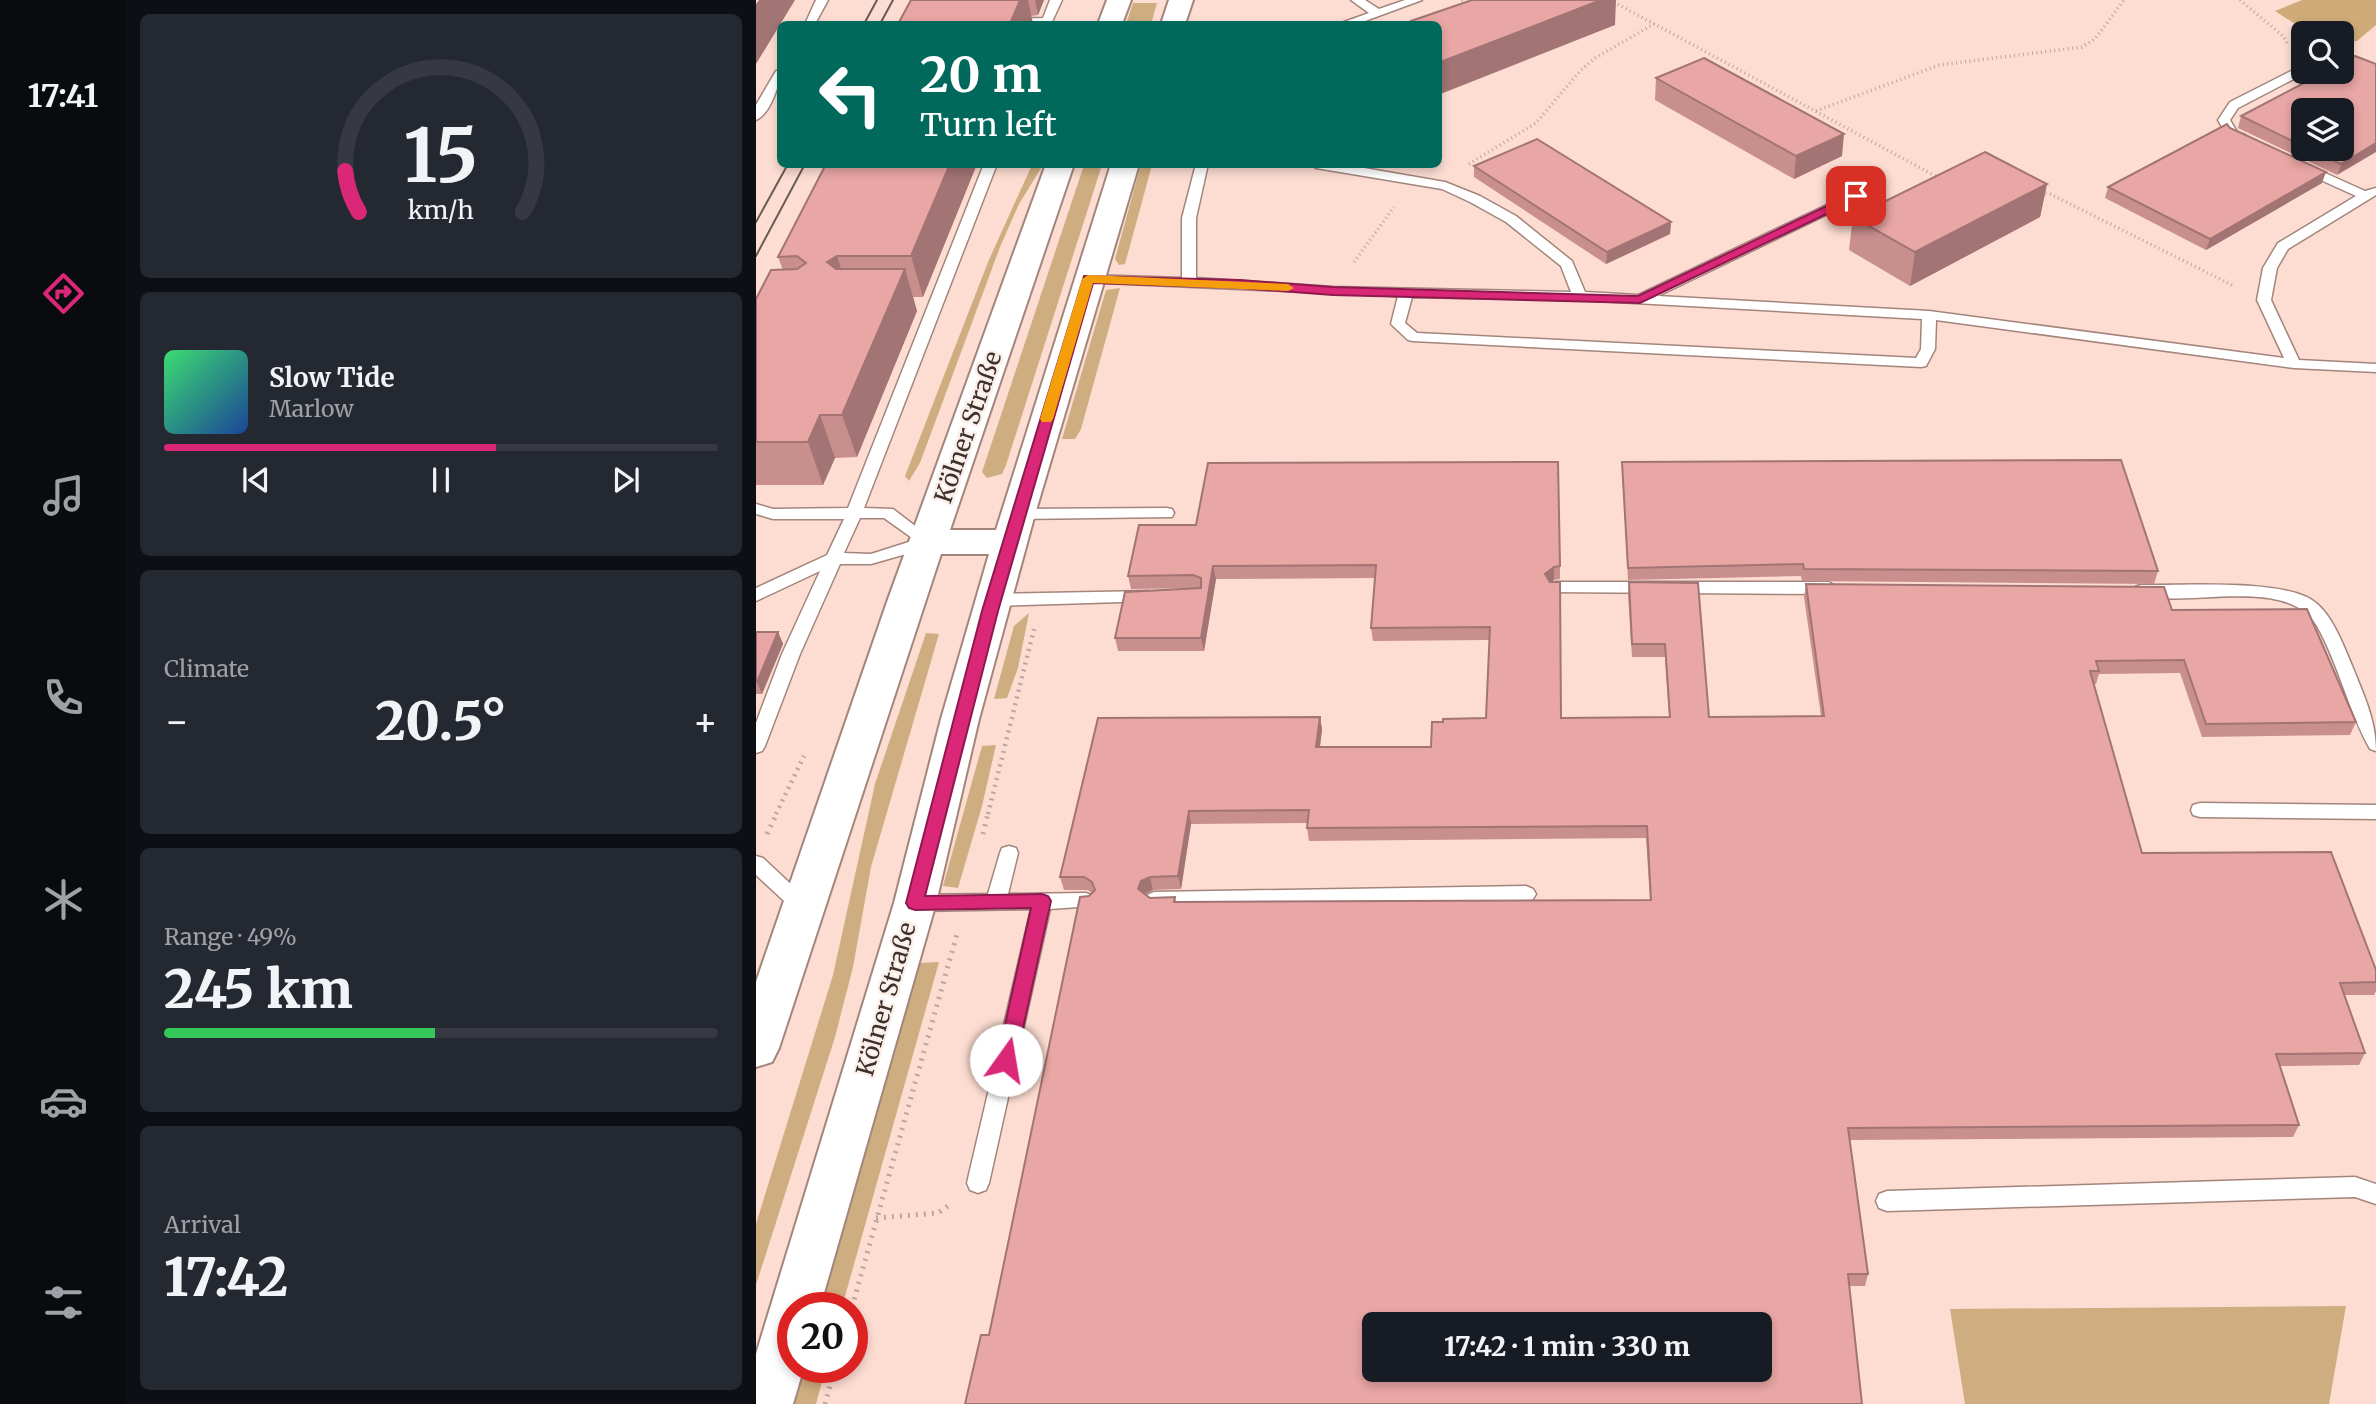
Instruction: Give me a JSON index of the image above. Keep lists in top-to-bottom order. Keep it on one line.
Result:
{"streets":{"main road":["Kölner Straße"]},"page":{"tabs":"17:41","turn":["20 m","Turn left"],"song":["Slow Tide","Marlow"],"tile":["Climate",["Range · 49%","245 km"],["Arrival","17:42"]],"heat":["−","20.5°","+"],"limit":"20","trip":"17:42 · 1 min · 330 m","gauge":["15","km/h"]}}
